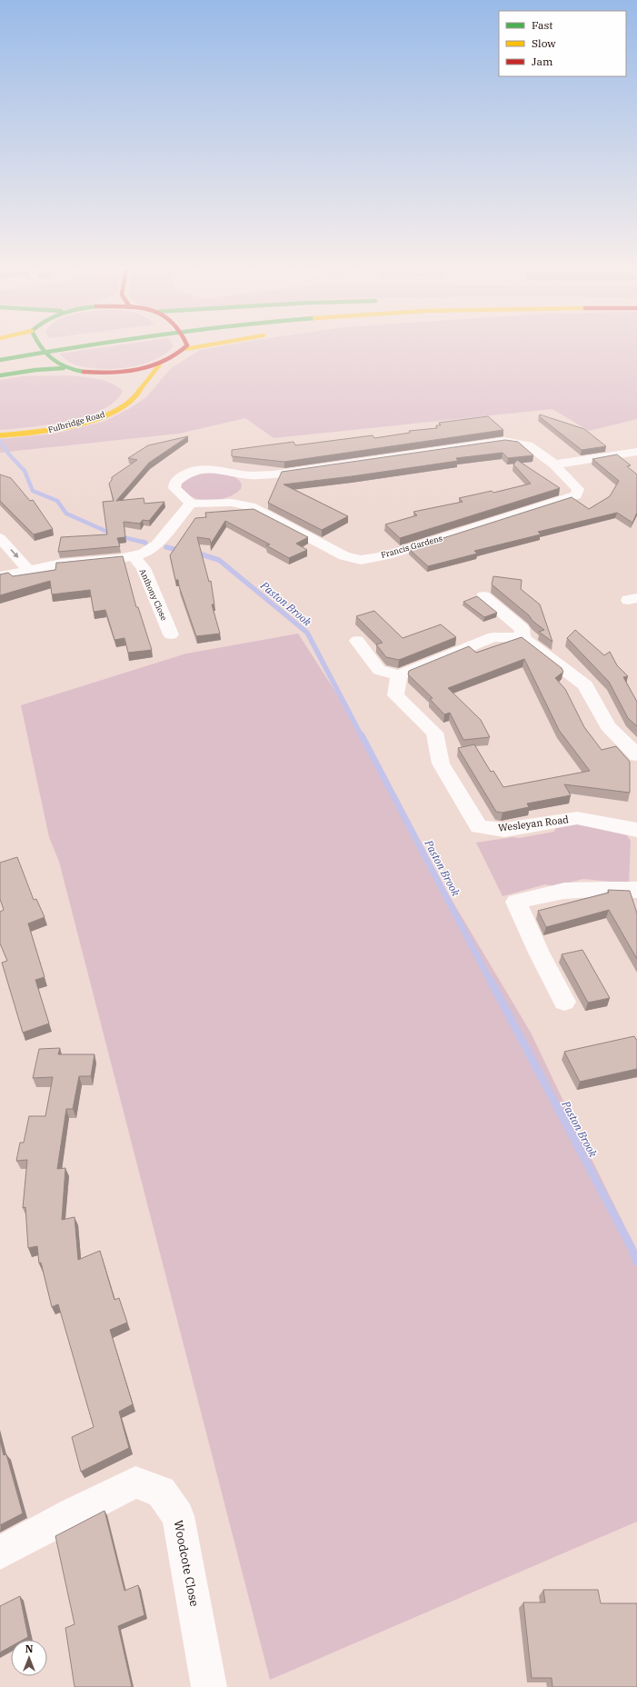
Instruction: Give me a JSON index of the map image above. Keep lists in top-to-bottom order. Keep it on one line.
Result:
{"streets":{"main road":["Fulbridge Road"],"street":["Francis Gardens","Anthony Close","Wesleyan Road","Woodcote Close"]},"water":["Paston Brook"],"legend":["Fast","Slow","Jam"],"north":"top"}
